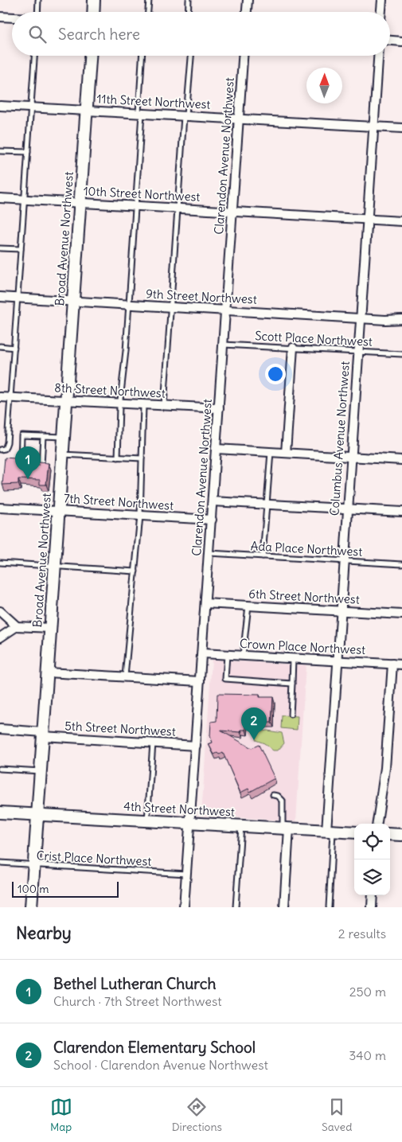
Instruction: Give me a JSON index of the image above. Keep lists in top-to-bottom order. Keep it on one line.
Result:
{"streets":{"street":["11th Street Northwest","Clarendon Avenue Northwest","10th Street Northwest","Broad Avenue Northwest","9th Street Northwest","8th Street Northwest","Columbus Avenue Northwest","7th Street Northwest","6th Street Northwest","Crown Place Northwest","5th Street Northwest","4th Street Northwest"],"lane":["Scott Place Northwest","Ada Place Northwest","Crist Place Northwest"]},"crossings":[["11th Street Northwest","Clarendon Avenue Northwest"],["11th Street Northwest","Broad Avenue Northwest"],["11th Street Northwest","Columbus Avenue Northwest"],["Clarendon Avenue Northwest","10th Street Northwest"],["Clarendon Avenue Northwest","9th Street Northwest"],["Clarendon Avenue Northwest","Scott Place Northwest"],["Clarendon Avenue Northwest","8th Street Northwest"],["Clarendon Avenue Northwest","7th Street Northwest"],["Clarendon Avenue Northwest","Ada Place Northwest"],["Clarendon Avenue Northwest","6th Street Northwest"],["Clarendon Avenue Northwest","Crown Place Northwest"],["Clarendon Avenue Northwest","5th Street Northwest"],["Clarendon Avenue Northwest","4th Street Northwest"],["Clarendon Avenue Northwest","Crist Place Northwest"],["10th Street Northwest","Broad Avenue Northwest"],["10th Street Northwest","Columbus Avenue Northwest"],["Broad Avenue Northwest","9th Street Northwest"],["Broad Avenue Northwest","8th Street Northwest"],["Broad Avenue Northwest","7th Street Northwest"],["Broad Avenue Northwest","5th Street Northwest"],["Broad Avenue Northwest","4th Street Northwest"],["Broad Avenue Northwest","Crist Place Northwest"],["9th Street Northwest","Columbus Avenue Northwest"],["Scott Place Northwest","Columbus Avenue Northwest"],["Columbus Avenue Northwest","Ada Place Northwest"],["Columbus Avenue Northwest","6th Street Northwest"],["Columbus Avenue Northwest","Crown Place Northwest"],["Columbus Avenue Northwest","4th Street Northwest"]],"scale_bar":"100 m","north":"top","page":{"search":"Search here","pins":["1","2"],"scale":"100 m","heading":["Nearby","2 results"],"list":[{"mark":"1","name":"Bethel Lutheran Church","note":"Church · 7th Street Northwest","value":"250 m"},{"mark":"2","name":"Clarendon Elementary School","note":"School · Clarendon Avenue Northwest","value":"340 m"}],"nav":["Map","Directions","Saved"]}}
